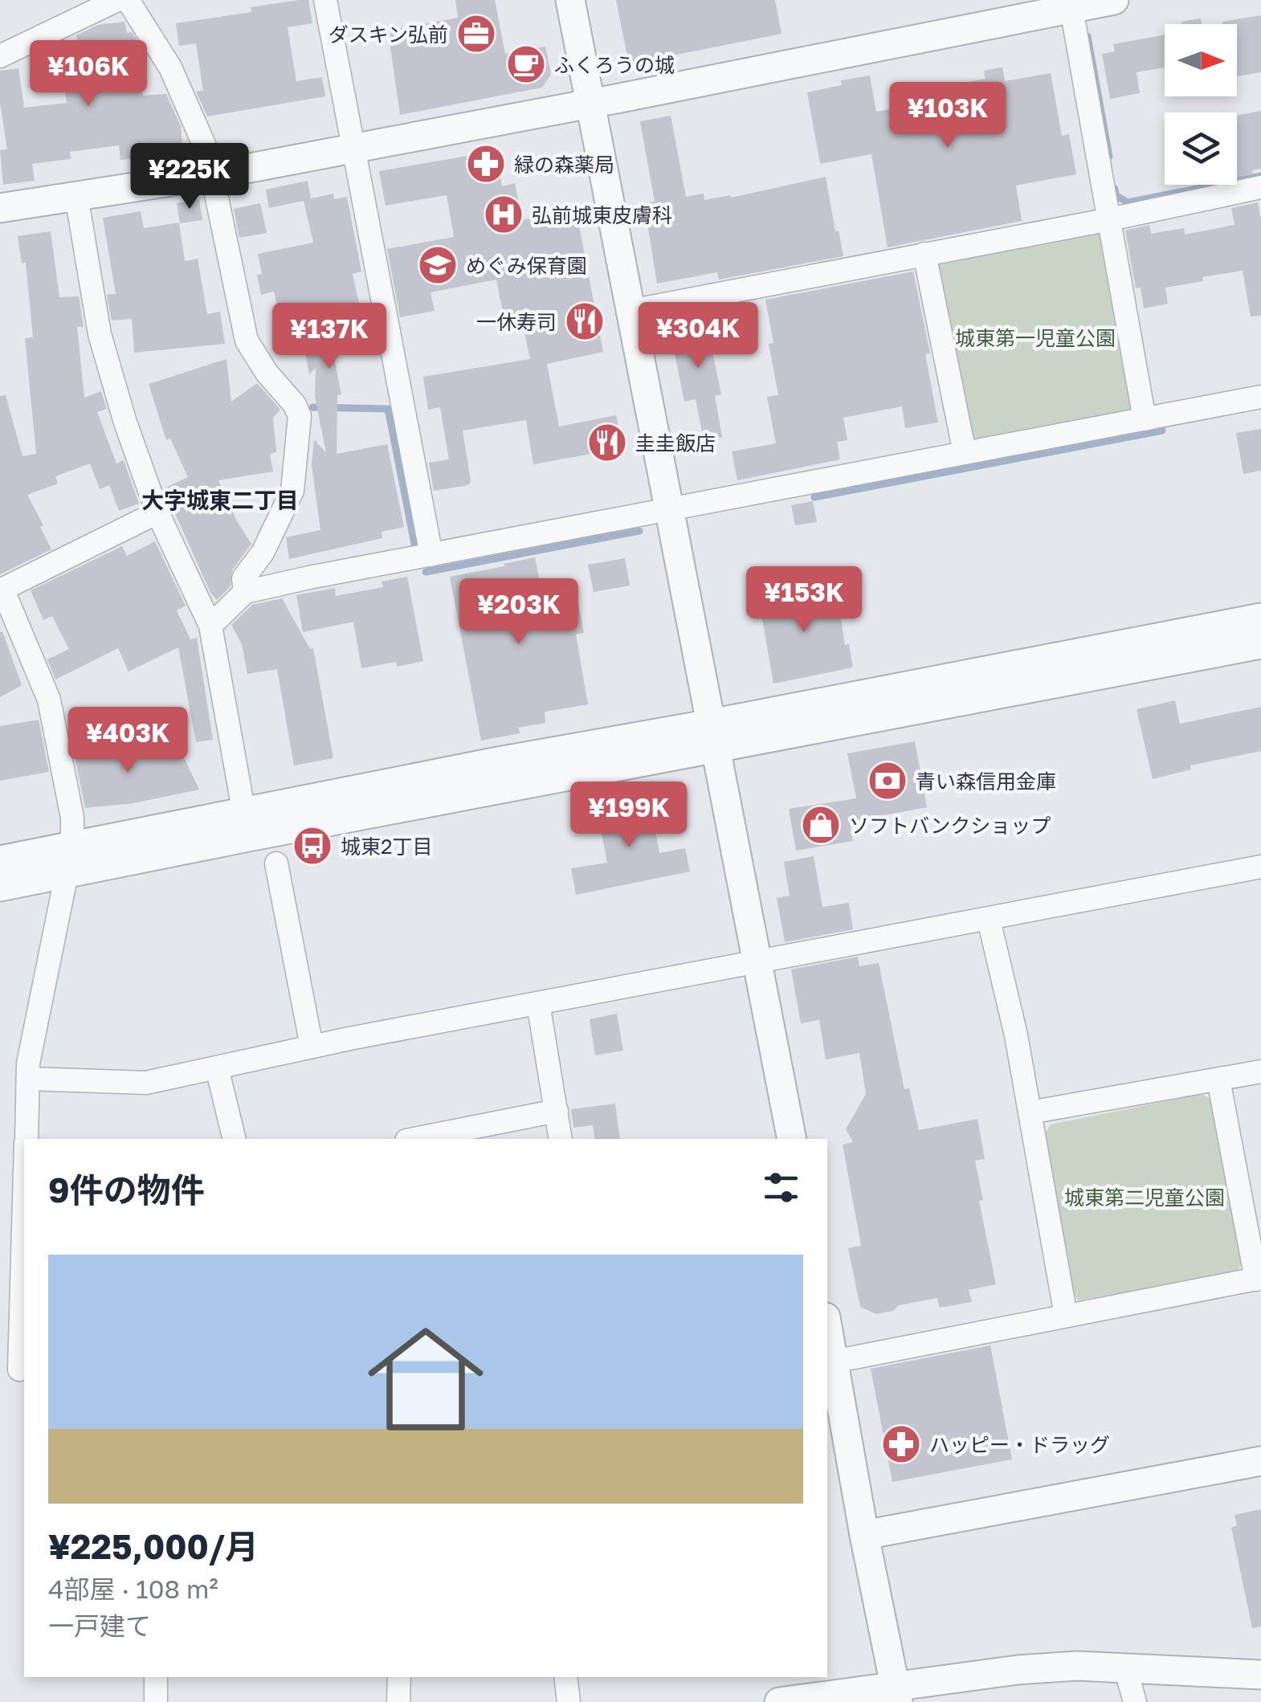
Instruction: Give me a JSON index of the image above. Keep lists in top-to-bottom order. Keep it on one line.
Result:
{"districts":["大字城東二丁目"],"parks":["城東第一児童公園","城東第二児童公園"],"places":{"office":["ダスキン弘前"],"cafe":["ふくろうの城"],"pharmacy":["緑の森薬局","ハッピー・ドラッグ"],"hospital":["弘前城東皮膚科"],"school or university":["めぐみ保育園"],"restaurant":["一休寿司","圭圭飯店"],"bank":["青い森信用金庫"],"shop":["ソフトバンクショップ"],"bus stop":["城東2丁目"]},"north":"right","page":{"price":["¥106K","¥103K","¥225K","¥304K","¥137K","¥153K","¥203K","¥403K","¥199K"],"heading":"9件の物件","list":[{"name":"¥225,000/月","note":"4部屋 · 108 m² · 一戸建て"}]}}
